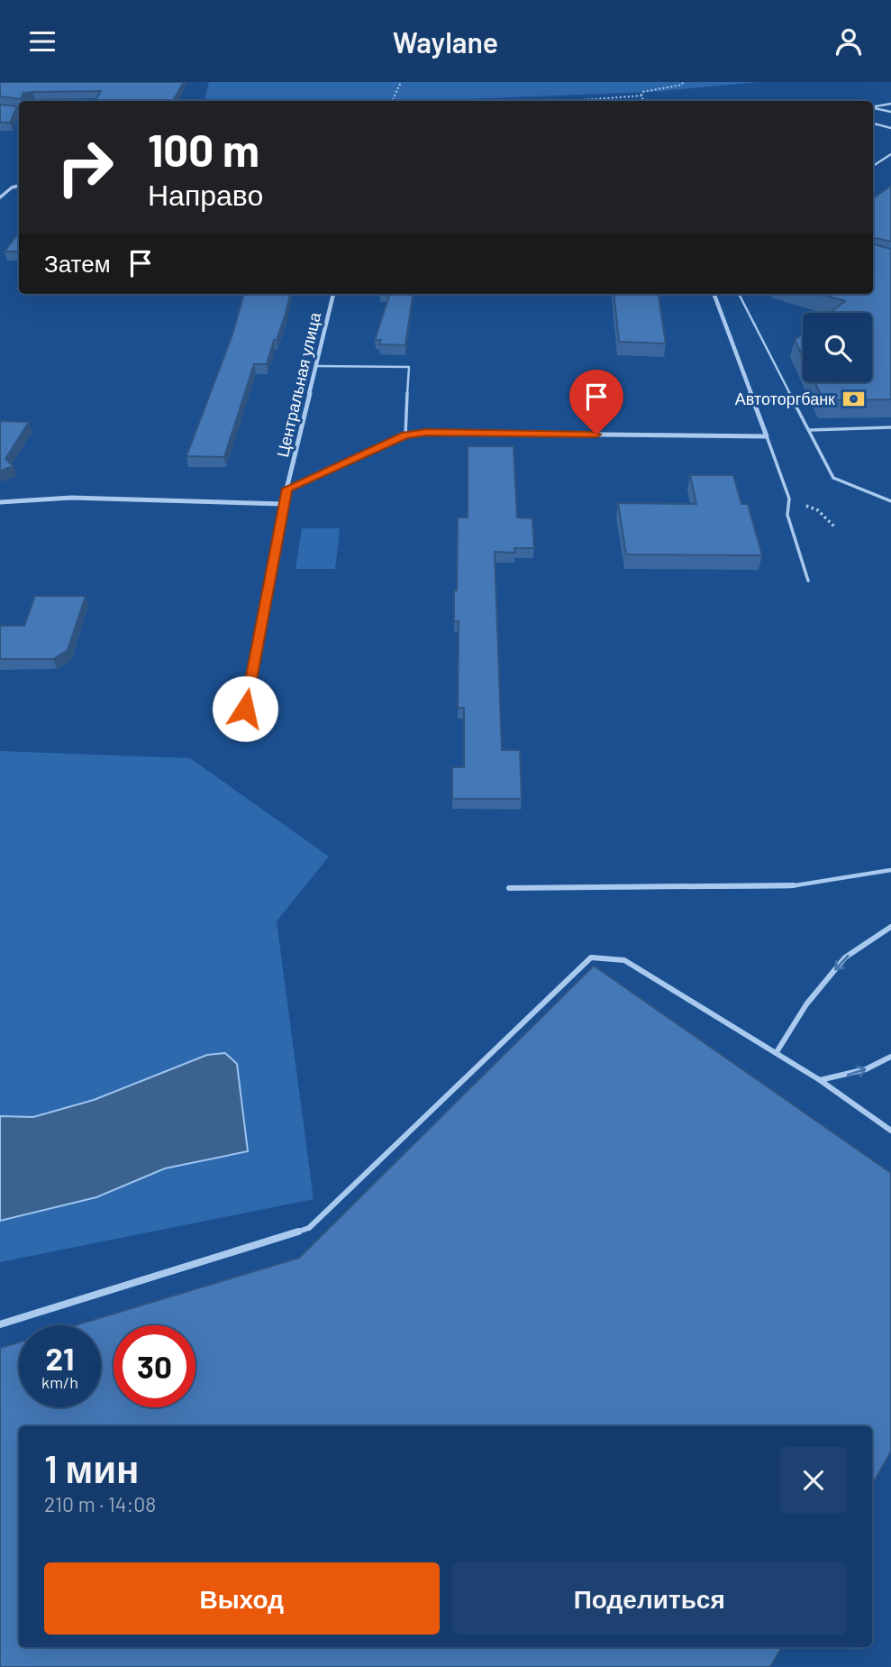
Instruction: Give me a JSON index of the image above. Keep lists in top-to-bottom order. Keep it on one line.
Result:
{"streets":{"street":["Центральная улица"]},"places":{"bank":["Автоторгбанк"]},"page":{"header":"Waylane","turn":["100 m","Направо"],"then":"Затем","speed":"21 km/h","limit":"30","heading":["1 мин","210 m · 14:08"],"buttons":["Выход","Поделиться"]}}
